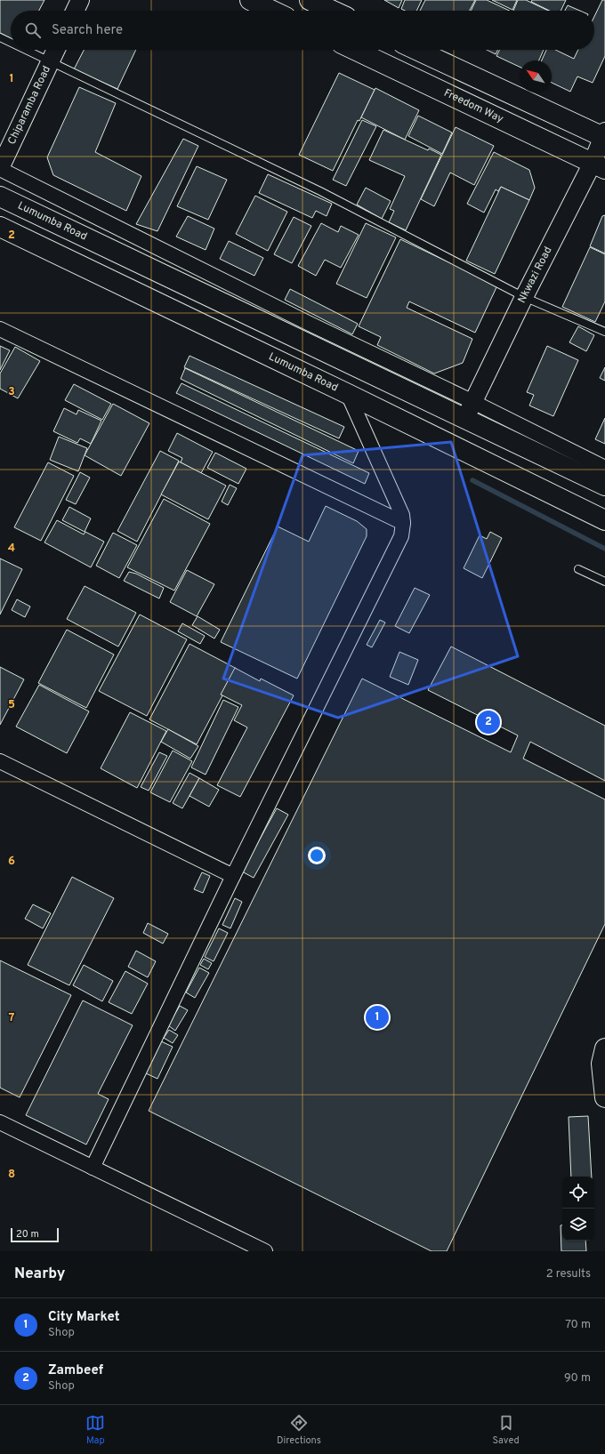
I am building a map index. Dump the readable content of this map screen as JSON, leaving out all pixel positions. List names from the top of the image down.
{
  "streets": {
    "main road": ["Freedom Way", "Lumumba Road"],
    "street": ["Chiparamba Road", "Nkwazi Road"]
  },
  "crossings": [
    ["Freedom Way", "Nkwazi Road"],
    ["Lumumba Road", "Nkwazi Road"]
  ],
  "scale_bar": "20 m",
  "north": "top left",
  "page": {
    "search": "Search here",
    "pins": ["2", "1"],
    "scale": "20 m",
    "heading": ["Nearby", "2 results"],
    "list": [
      {
        "mark": "1",
        "name": "City Market",
        "note": "Shop",
        "value": "70 m"
      },
      {
        "mark": "2",
        "name": "Zambeef",
        "note": "Shop",
        "value": "90 m"
      }
    ],
    "nav": ["Map", "Directions", "Saved"]
  },
  "grid": {
    "rows": [
      "1",
      "2",
      "3",
      "4",
      "5",
      "6",
      "7",
      "8"
    ]
  }
}
